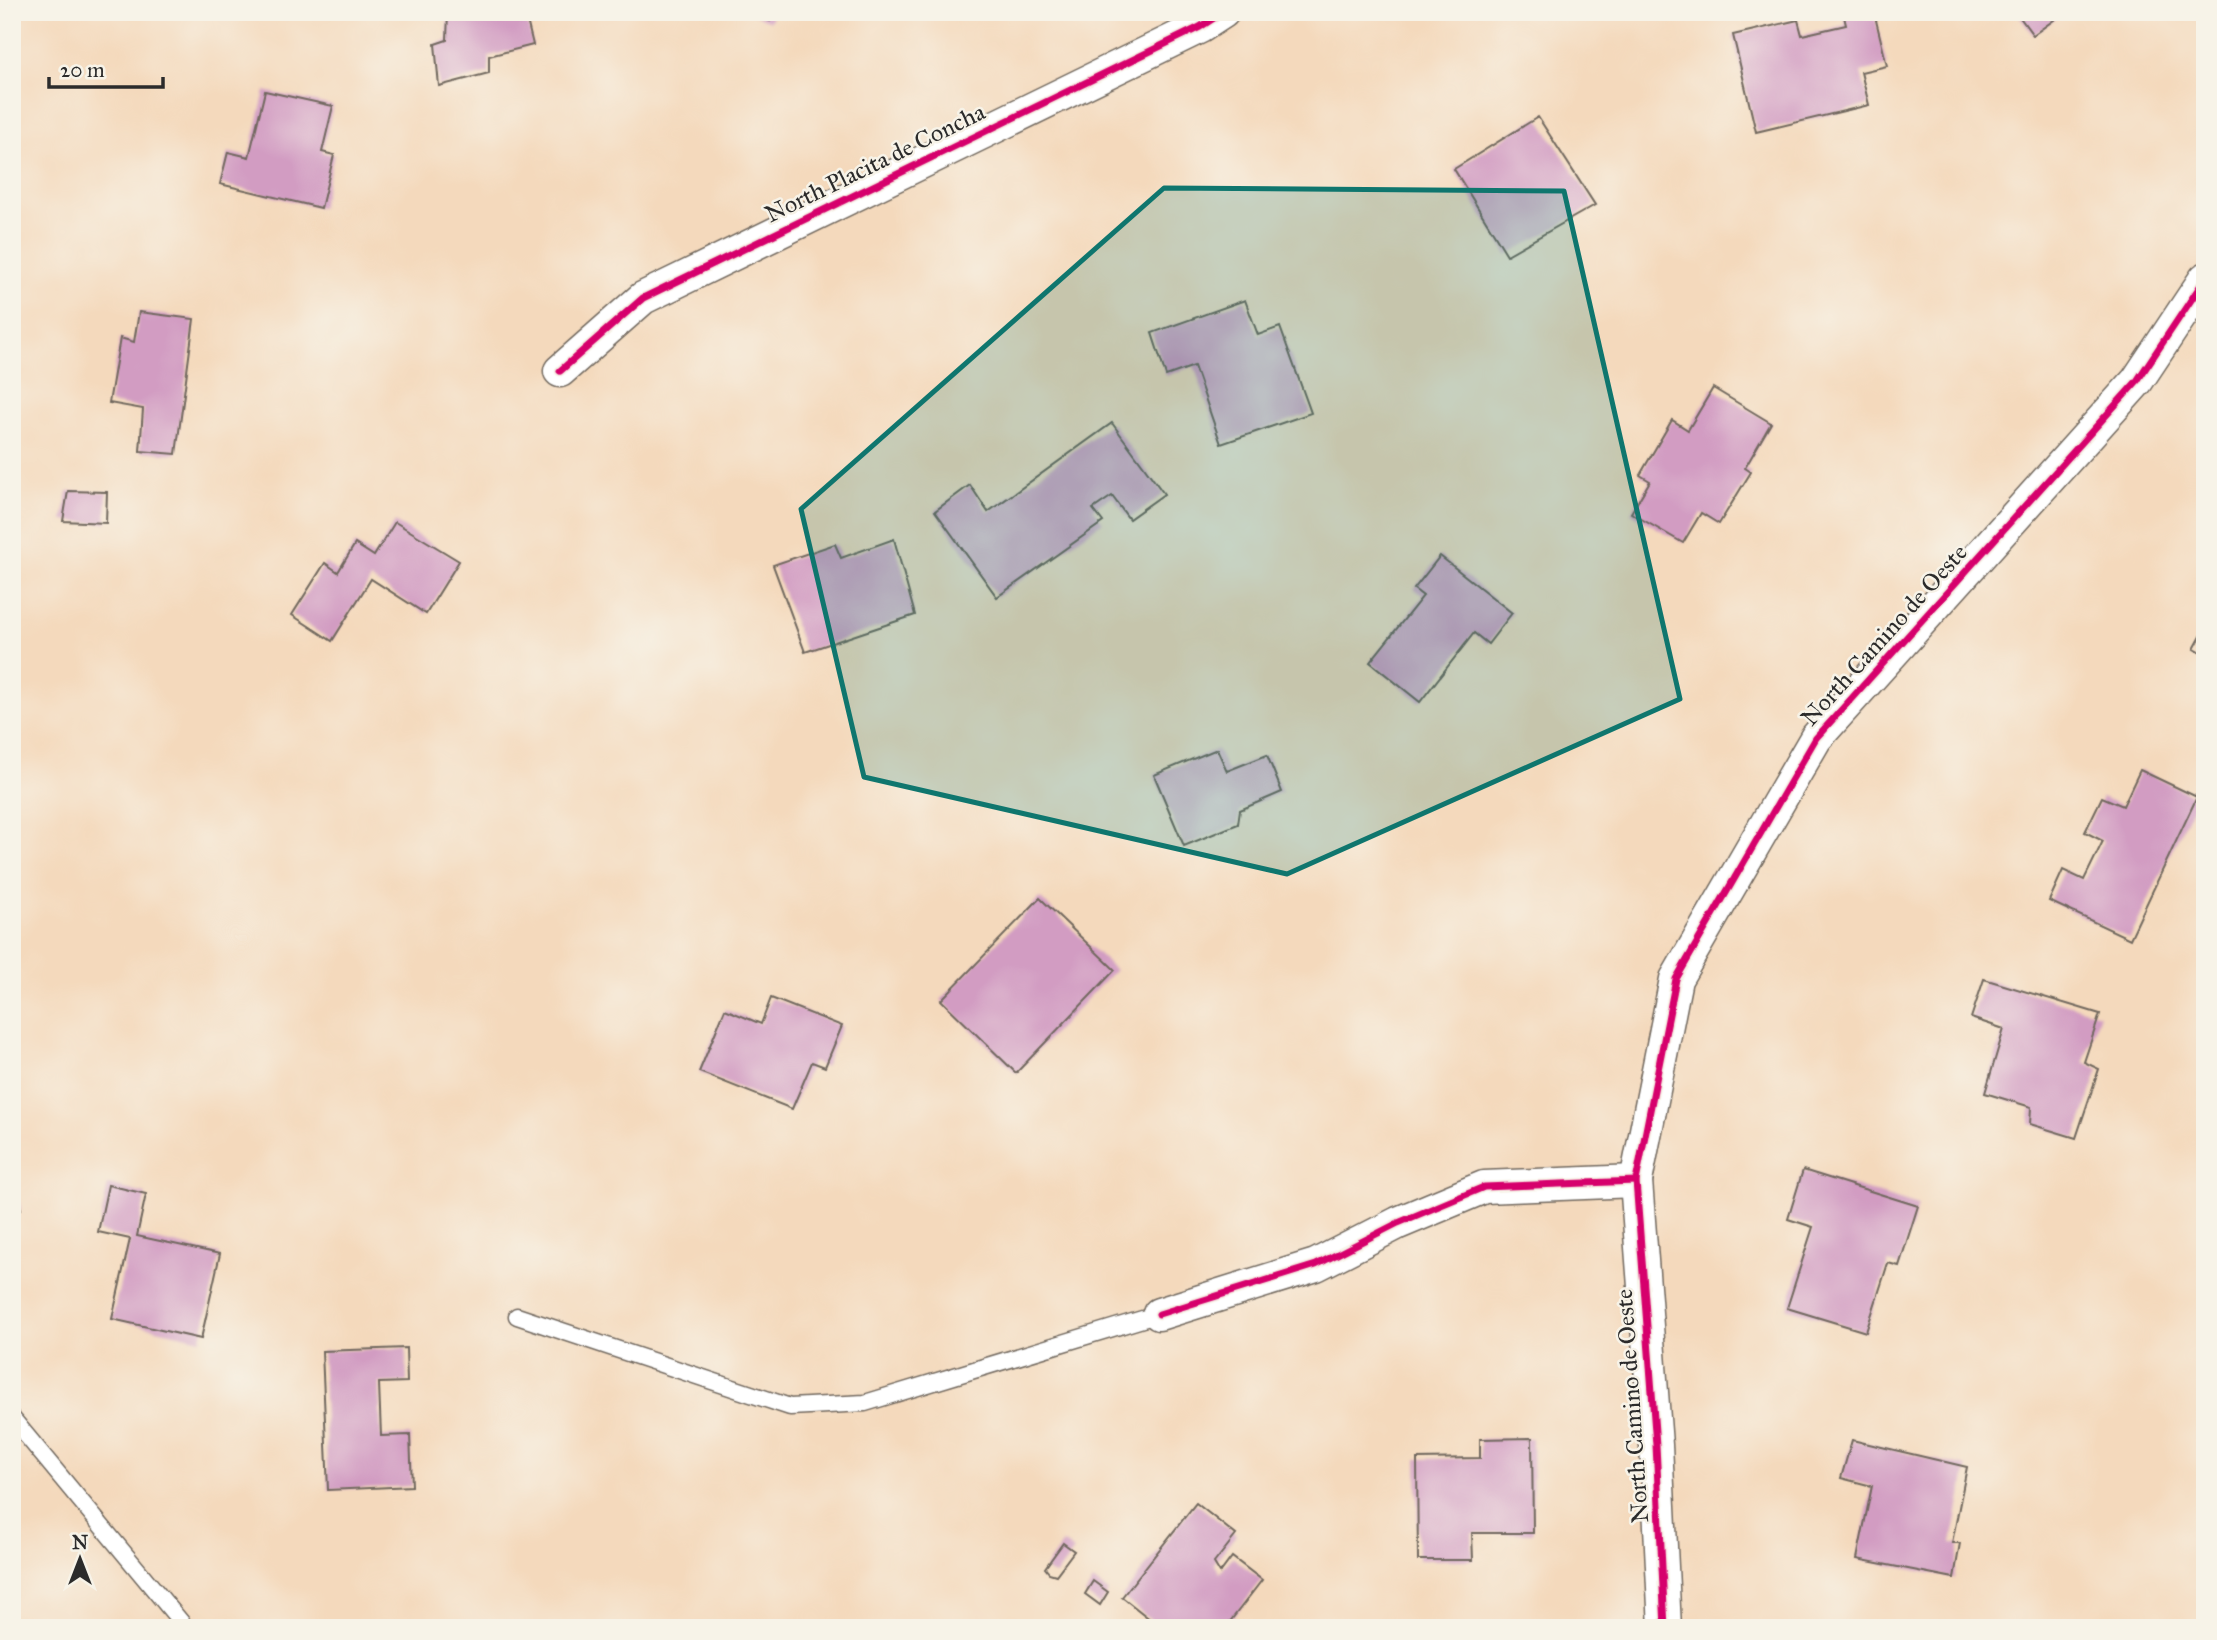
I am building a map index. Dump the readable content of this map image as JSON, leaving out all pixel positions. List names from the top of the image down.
{
  "streets": {
    "street": ["North Placita de Concha", "North Camino de Oeste"]
  },
  "scale_bar": "20 m",
  "north": "top"
}
